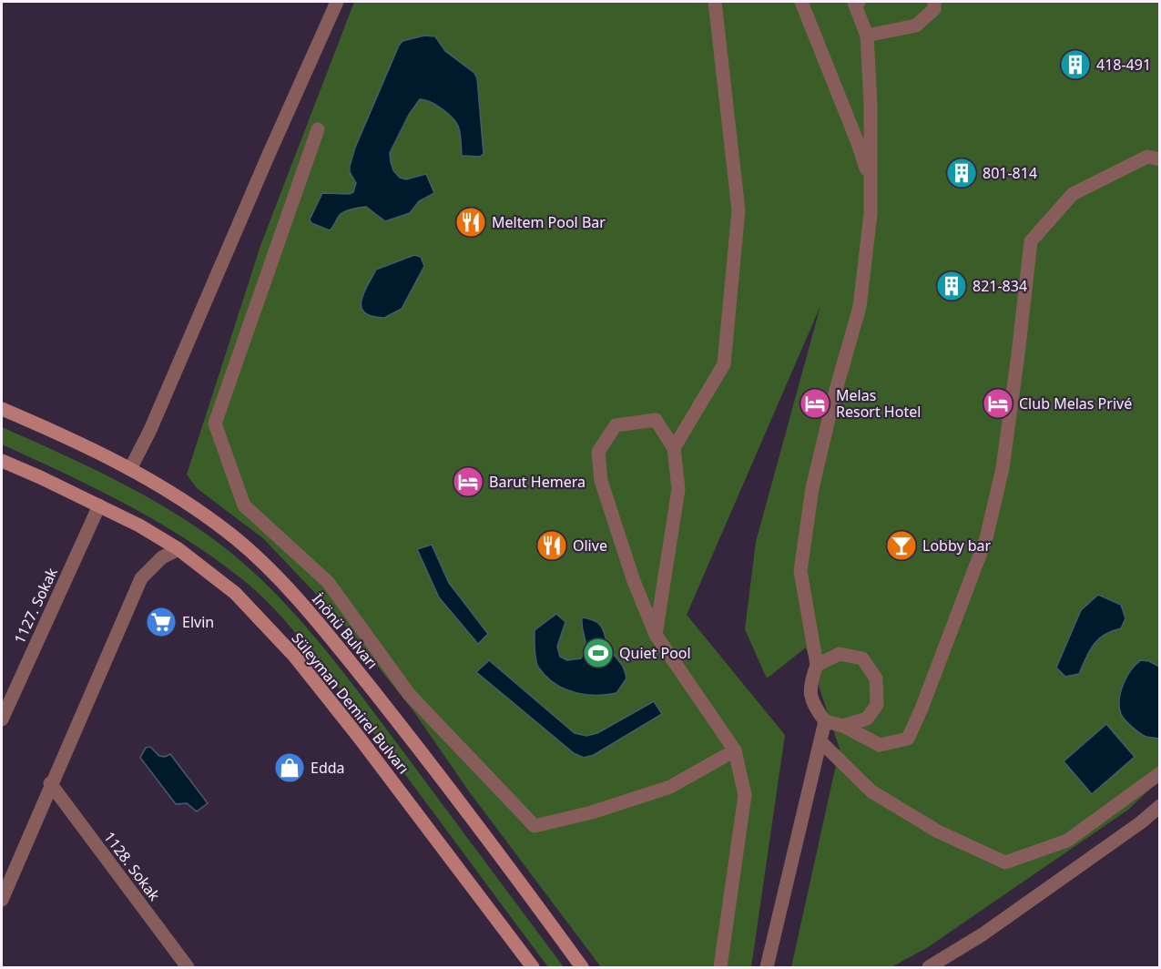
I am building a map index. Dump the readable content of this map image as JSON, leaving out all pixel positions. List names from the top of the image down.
{
  "streets": {
    "main road": ["İnönü Bulvarı", "Süleyman Demirel Bulvarı"],
    "street": ["1127. Sokak", "1128. Sokak"]
  },
  "crossings": [
    ["1127. Sokak", "Süleyman Demirel Bulvarı"]
  ],
  "places": {
    "building": ["418-491", "801-814", "821-834"],
    "restaurant": ["Meltem Pool Bar", "Olive"],
    "hotel": ["Melas Resort Hotel", "Club Melas Privé", "Barut Hemera"],
    "bar": ["Lobby bar"],
    "supermarket": ["Elvin"],
    "sports": ["Quiet Pool"],
    "shop": ["Edda"]
  }
}
